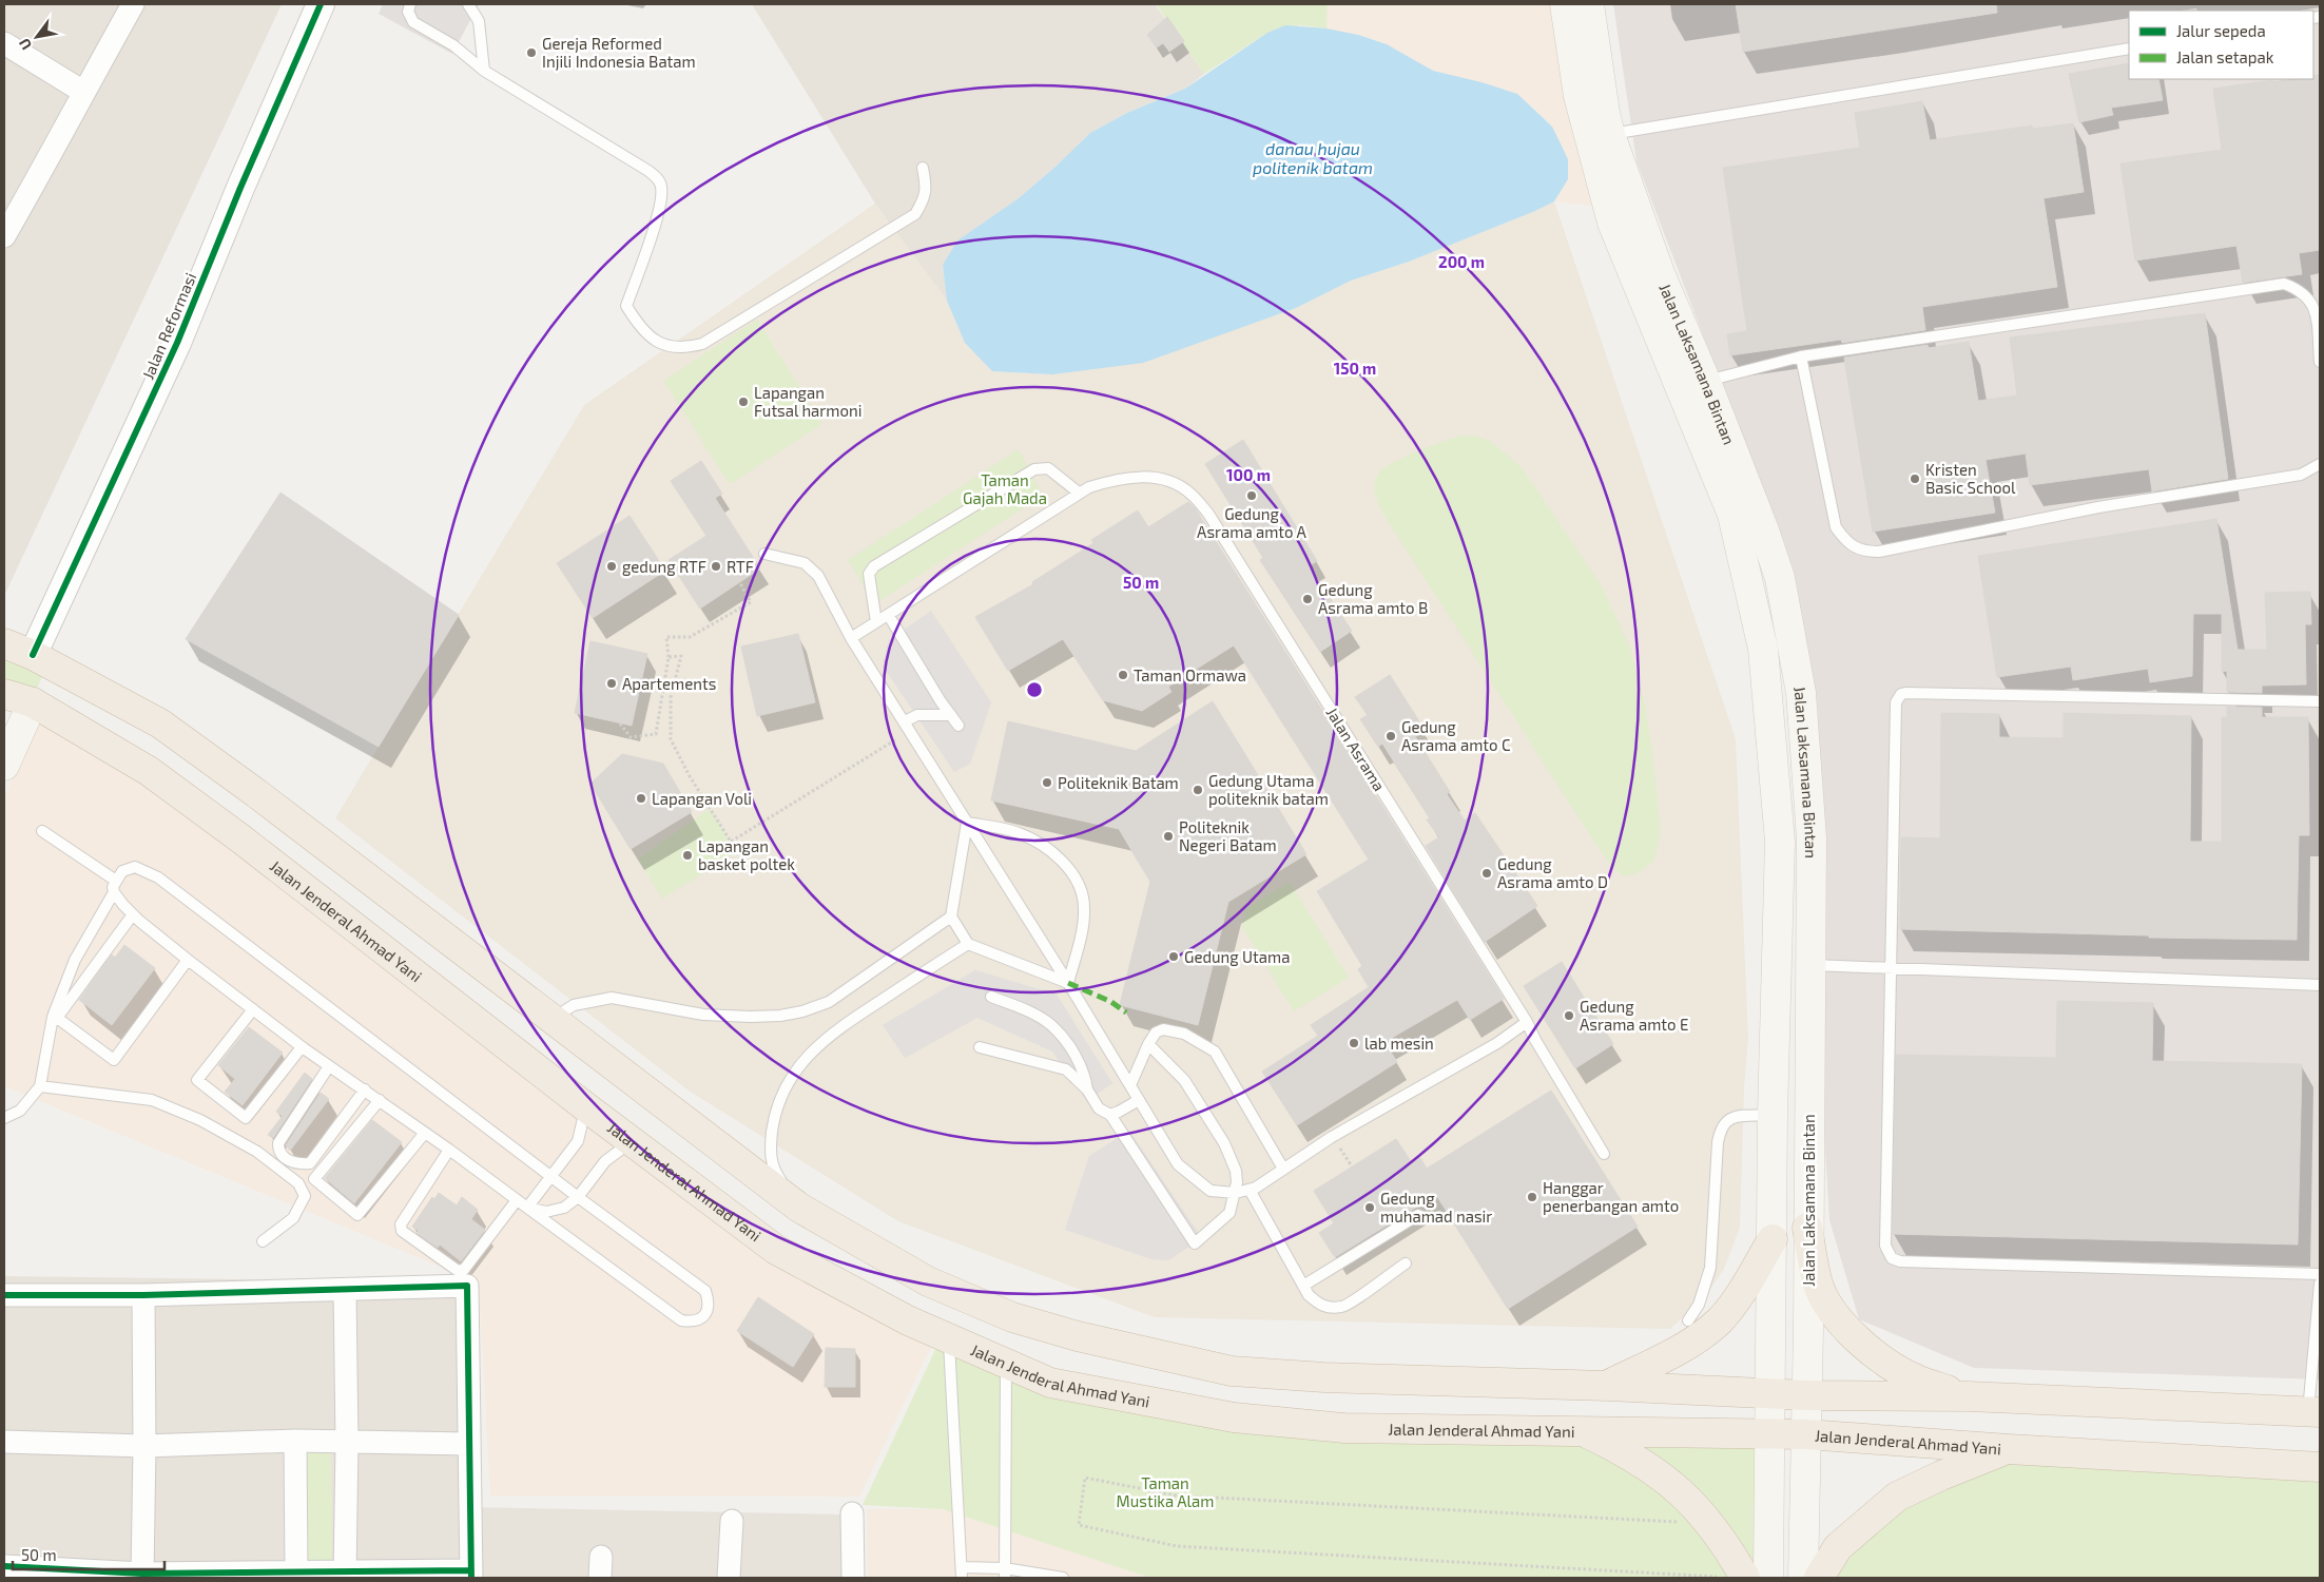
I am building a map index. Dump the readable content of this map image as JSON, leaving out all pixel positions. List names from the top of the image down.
{
  "streets": {
    "highway": ["Jalan Jenderal Ahmad Yani"],
    "main road": ["Jalan Laksamana Bintan"],
    "street": ["Jalan Reformasi"],
    "lane": ["Jalan Asrama"]
  },
  "crossings": [
    ["Jalan Laksamana Bintan", "Jalan Jenderal Ahmad Yani"]
  ],
  "water": ["danau hujau politenik batam"],
  "parks": ["Taman Gajah Mada", "Taman Mustika Alam"],
  "places": [
    "Gereja Reformed Injili Indonesia Batam",
    "Lapangan Futsal harmoni",
    "Kristen Basic School",
    "Gedung Asrama amto A",
    "gedung RTF",
    "RTF",
    "Gedung Asrama amto B",
    "Taman Ormawa",
    "Apartements",
    "Gedung Asrama amto C",
    "Politeknik Batam",
    "Gedung Utama politeknik batam",
    "Lapangan Voli",
    "Politeknik Negeri Batam",
    "Lapangan basket poltek",
    "Gedung Asrama amto D",
    "Gedung Utama",
    "Gedung Asrama amto E",
    "lab mesin",
    "Hanggar penerbangan amto",
    "Gedung muhamad nasir"
  ],
  "legend": ["Jalur sepeda", "Jalan setapak"],
  "scale_bar": "50 m",
  "north": "bottom left",
  "rings": [
    "200 m",
    "150 m",
    "100 m",
    "50 m"
  ]
}
